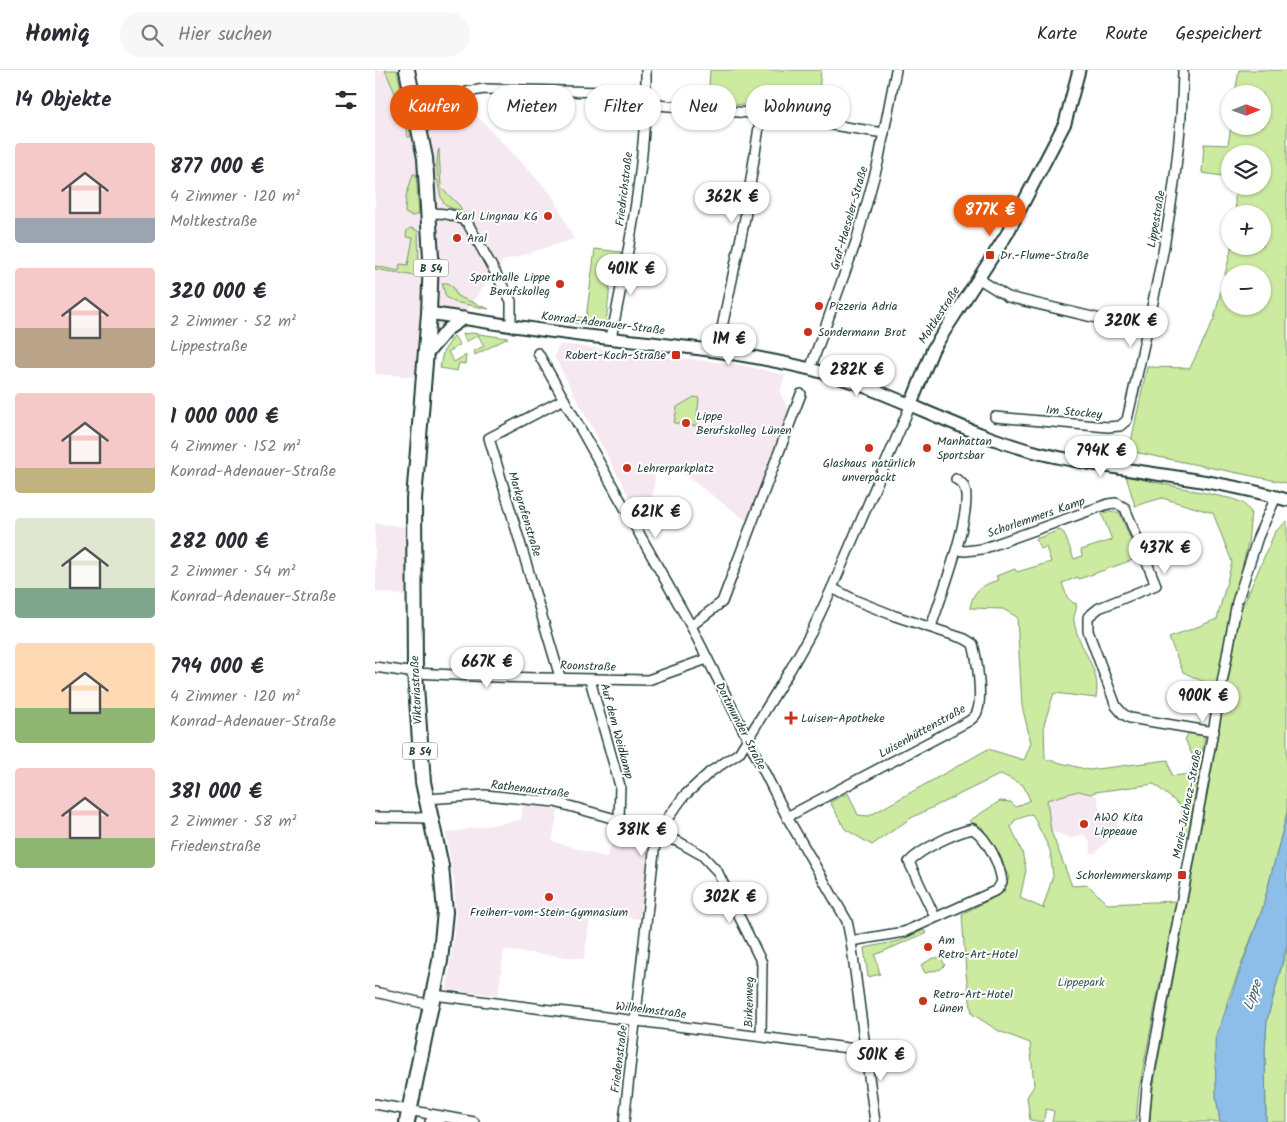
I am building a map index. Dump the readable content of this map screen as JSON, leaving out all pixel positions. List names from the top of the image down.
{
  "streets": {
    "main road": ["B 54", "Viktoriastraße"],
    "street": [
      "Friedrichstraße",
      "Graf-Haeseler-Straße",
      "Lippestraße",
      "Moltkestraße",
      "Konrad-Adenauer-Straße",
      "Im Stockey",
      "Markgrafenstraße",
      "Schorlemmers Kamp",
      "Roonstraße",
      "Dortmunder Straße",
      "Auf dem Weidkamp",
      "Luisenhüttenstraße",
      "Rathenaustraße",
      "Marie-Juchacz-Straße",
      "Birkenweg",
      "Wilhelmstraße",
      "Friedenstraße"
    ]
  },
  "crossings": [
    ["Friedrichstraße", "Konrad-Adenauer-Straße"],
    ["Graf-Haeseler-Straße", "Konrad-Adenauer-Straße"],
    ["Lippestraße", "Im Stockey"],
    ["B 54", "Konrad-Adenauer-Straße"],
    ["B 54", "Viktoriastraße"],
    ["Moltkestraße", "Konrad-Adenauer-Straße"],
    ["Moltkestraße", "Dortmunder Straße"],
    ["Moltkestraße", "Luisenhüttenstraße"],
    ["Konrad-Adenauer-Straße", "Viktoriastraße"],
    ["Konrad-Adenauer-Straße", "Marie-Juchacz-Straße"],
    ["Markgrafenstraße", "Roonstraße"],
    ["Markgrafenstraße", "Dortmunder Straße"],
    ["Schorlemmers Kamp", "Marie-Juchacz-Straße"],
    ["Roonstraße", "Viktoriastraße"],
    ["Roonstraße", "Dortmunder Straße"],
    ["Roonstraße", "Auf dem Weidkamp"],
    ["Viktoriastraße", "Rathenaustraße"],
    ["Viktoriastraße", "Wilhelmstraße"],
    ["Dortmunder Straße", "Luisenhüttenstraße"],
    ["Dortmunder Straße", "Wilhelmstraße"],
    ["Auf dem Weidkamp", "Rathenaustraße"],
    ["Rathenaustraße", "Birkenweg"],
    ["Rathenaustraße", "Friedenstraße"],
    ["Birkenweg", "Wilhelmstraße"],
    ["Birkenweg", "Friedenstraße"],
    ["Wilhelmstraße", "Friedenstraße"]
  ],
  "water": ["Lippe"],
  "parks": ["Lippepark"],
  "places": {
    "other": [
      "Karl Lingnau KG",
      "Aral",
      "Sporthalle Lippe Berufskolleg",
      "Pizzeria Adria",
      "Sondermann Brot",
      "Lippe Berufskolleg Lünen",
      "Glashaus natürlich unverpackt",
      "Manhattan Sportsbar",
      "Lehrerparkplatz",
      "AWO Kita Lippeaue",
      "Freiherr-vom-Stein-Gymnasium",
      "Am Retro-Art-Hotel",
      "Retro-Art-Hotel Lünen"
    ],
    "transit": ["Dr.-Flume-Straße", "Robert-Koch-Straße", "Schorlemmerskamp"],
    "health": ["Luisen-Apotheke"]
  },
  "north": "right",
  "page": {
    "header": "Homiq",
    "search": "Hier suchen",
    "nav": ["Karte", "Route", "Gespeichert"],
    "heading": "14 Objekte",
    "map_buttons": ["+", "−"],
    "chip": [
      "Kaufen",
      "Mieten",
      "Filter",
      "Neu",
      "Wohnung"
    ],
    "list": [
      {
        "name": "877 000 €",
        "note": "4 Zimmer · 120 m² · Moltkestraße"
      },
      {
        "name": "320 000 €",
        "note": "2 Zimmer · 52 m² · Lippestraße"
      },
      {
        "name": "1 000 000 €",
        "note": "4 Zimmer · 152 m² · Konrad-Adenauer-Straße"
      },
      {
        "name": "282 000 €",
        "note": "2 Zimmer · 54 m² · Konrad-Adenauer-Straße"
      },
      {
        "name": "794 000 €",
        "note": "4 Zimmer · 120 m² · Konrad-Adenauer-Straße"
      },
      {
        "name": "381 000 €",
        "note": "2 Zimmer · 58 m² · Friedenstraße"
      }
    ],
    "price": [
      "362K €",
      "877K €",
      "401K €",
      "320K €",
      "1M €",
      "282K €",
      "794K €",
      "621K €",
      "437K €",
      "667K €",
      "900K €",
      "381K €",
      "302K €",
      "501K €"
    ]
  }
}
